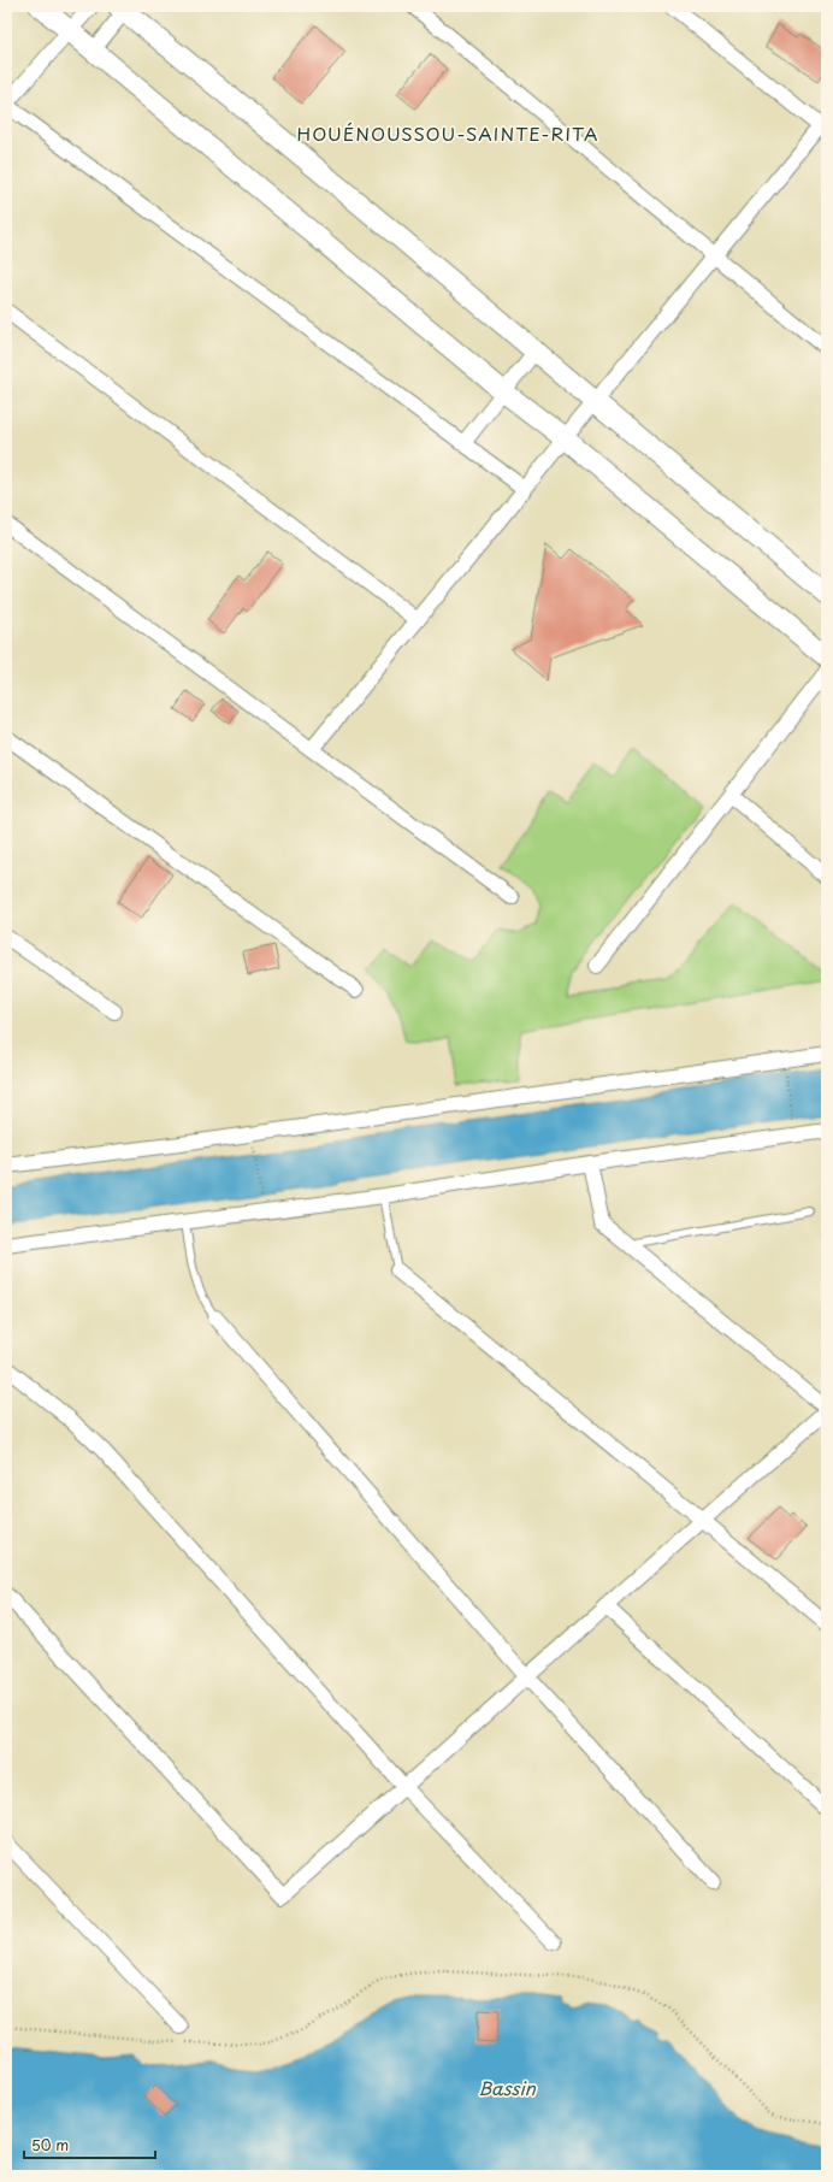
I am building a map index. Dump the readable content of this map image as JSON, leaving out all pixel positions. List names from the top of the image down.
{
  "districts": ["HOUÉNOUSSOU-SAINTE-RITA"],
  "water": ["Bassin"],
  "scale_bar": "50 m"
}
